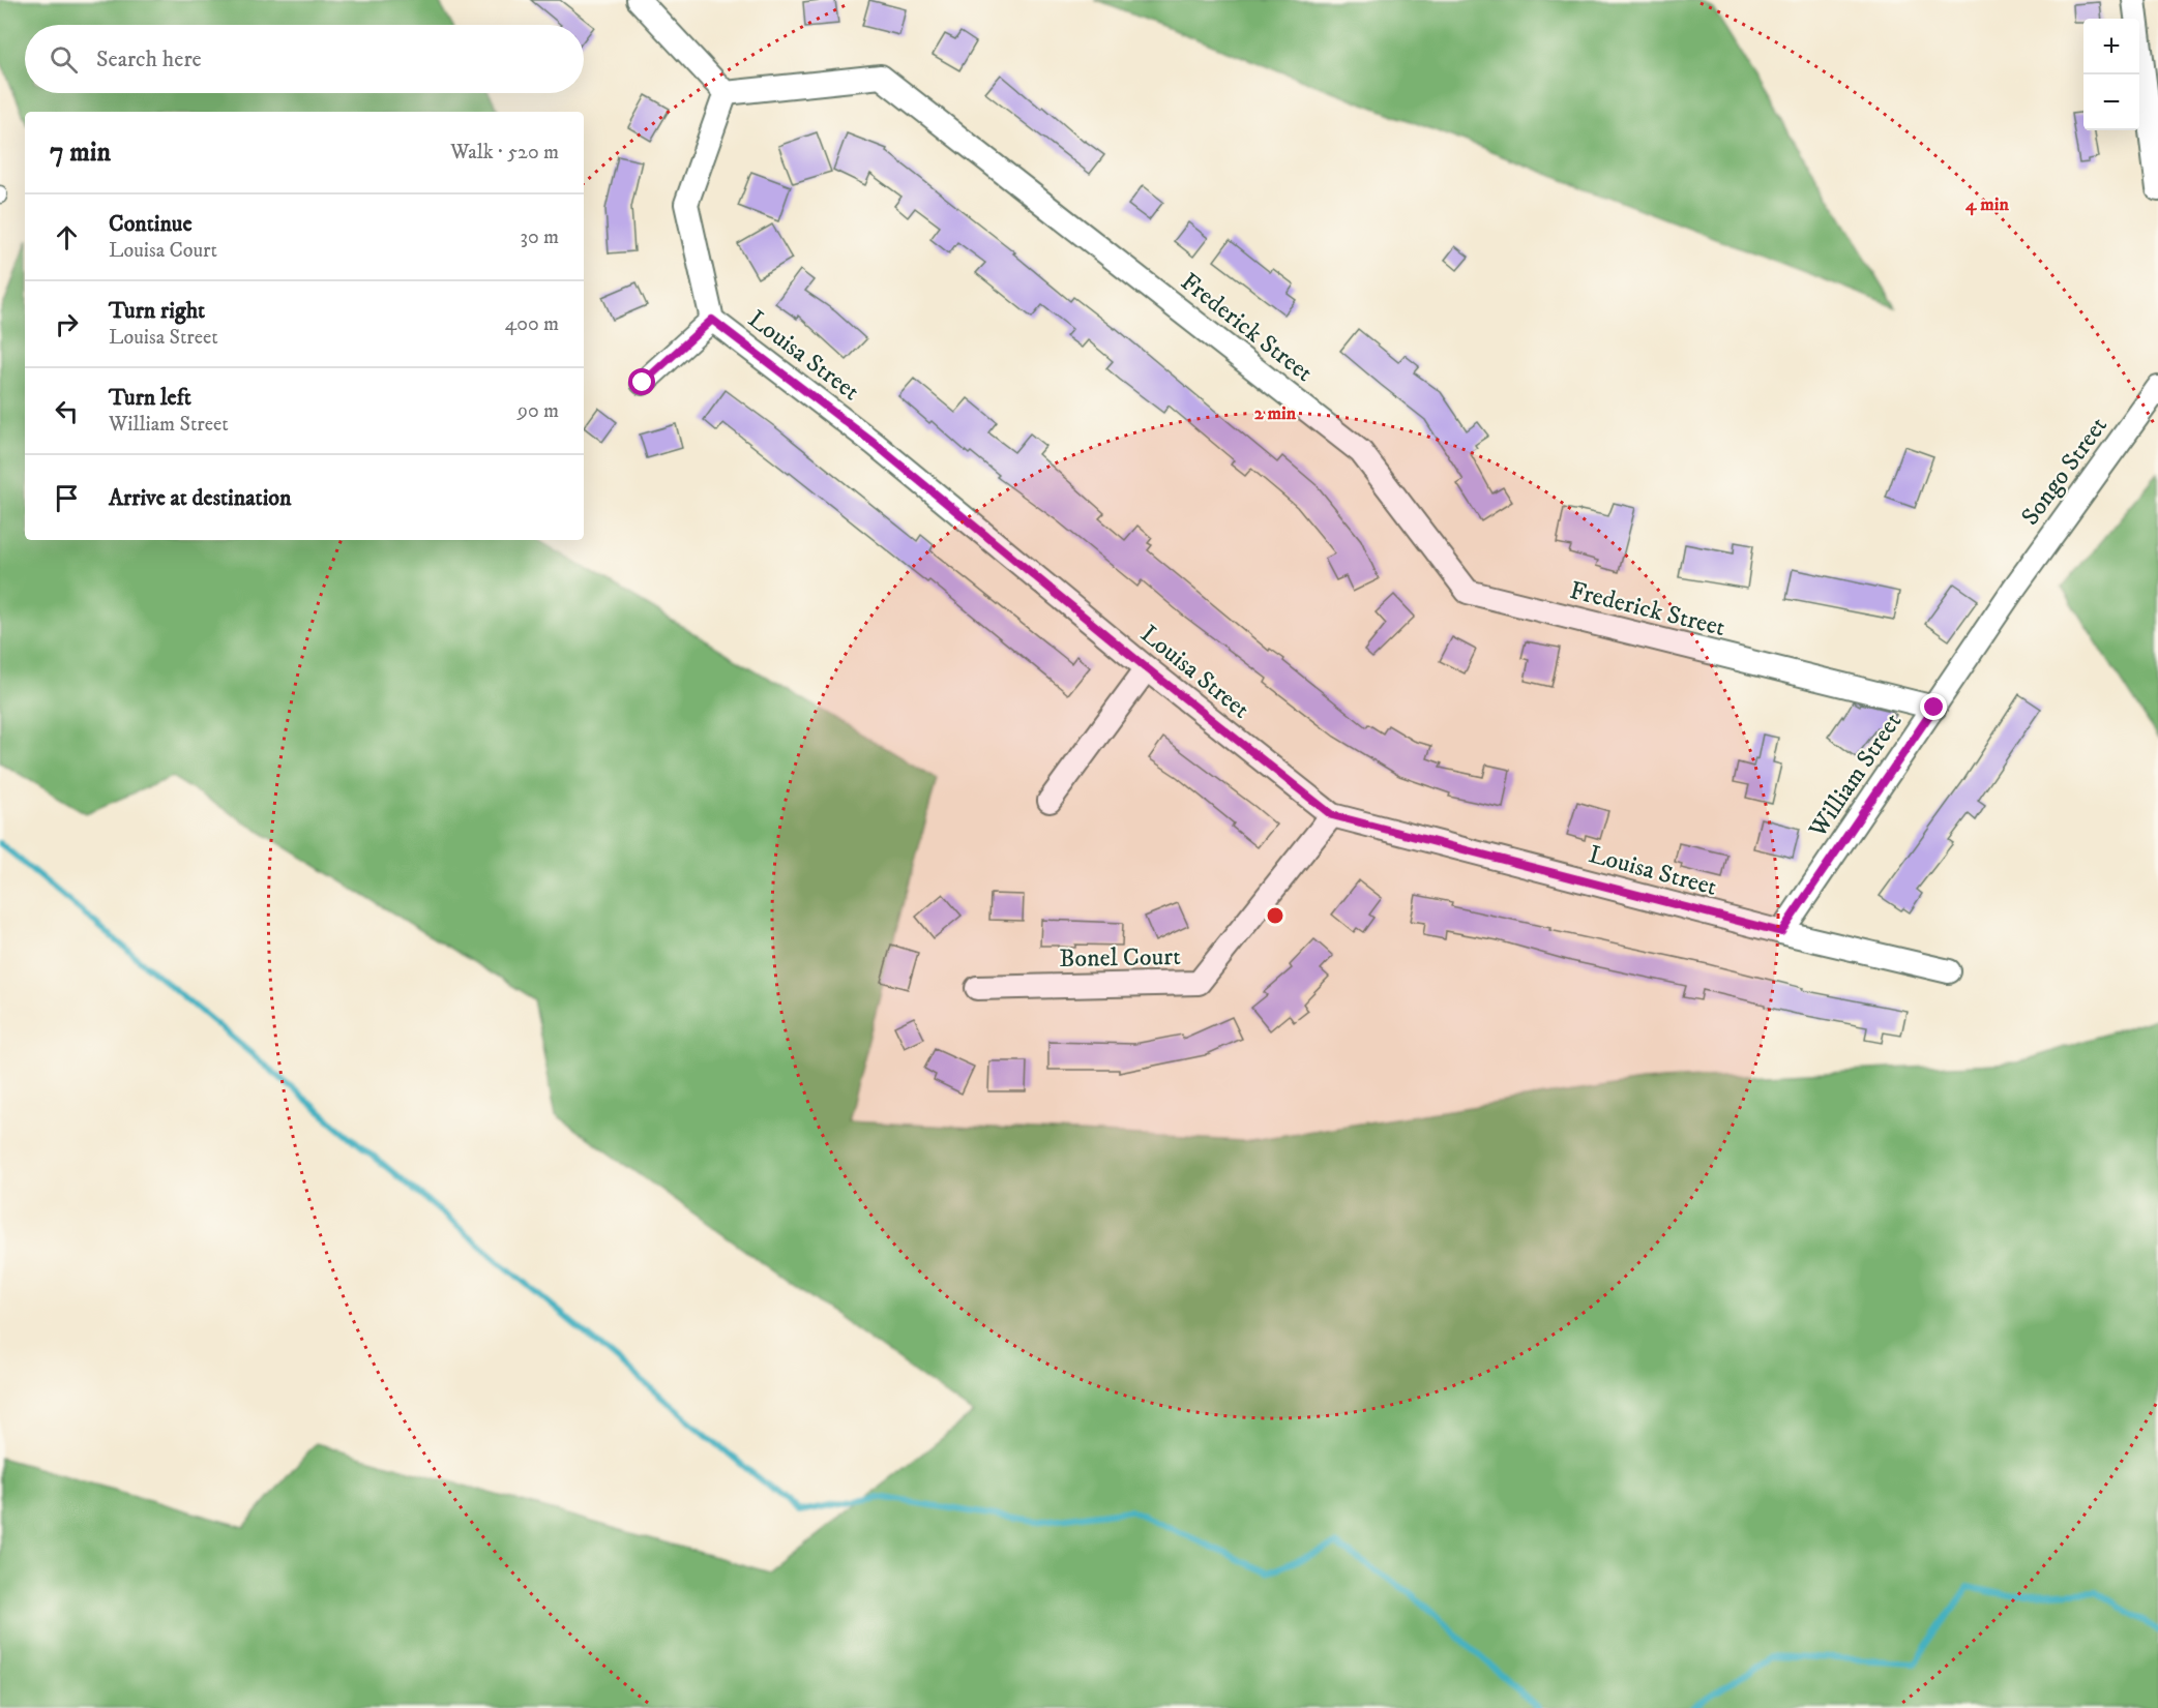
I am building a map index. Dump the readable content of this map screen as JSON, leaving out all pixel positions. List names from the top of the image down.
{
  "streets": {
    "street": [
      "Frederick Street",
      "Louisa Street",
      "Songo Street",
      "William Street",
      "Bonel Court"
    ]
  },
  "crossings": [
    ["Frederick Street", "Louisa Street"],
    ["Frederick Street", "William Street"],
    ["Louisa Street", "William Street"],
    ["Louisa Street", "Bonel Court"],
    ["Songo Street", "William Street"]
  ],
  "page": {
    "map_buttons": ["+", "−"],
    "search": "Search here",
    "heading": ["7 min", "Walk · 520 m"],
    "list": [
      ["Continue", "Louisa Court", "30 m"],
      ["Turn right", "Louisa Street", "400 m"],
      ["Turn left", "William Street", "90 m"],
      "Arrive at destination"
    ]
  },
  "rings": ["4 min", "2 min"]
}
